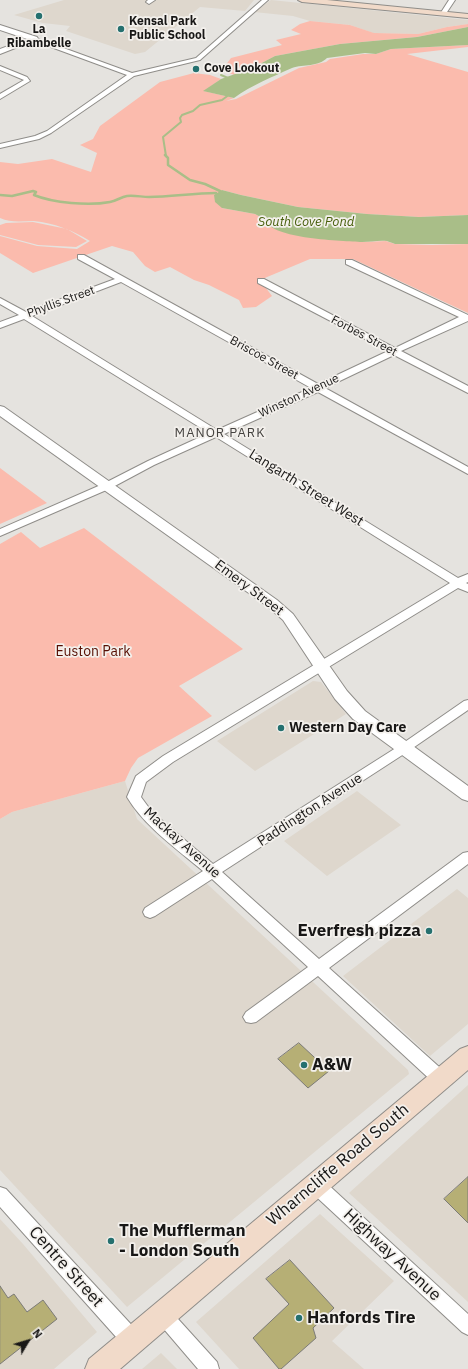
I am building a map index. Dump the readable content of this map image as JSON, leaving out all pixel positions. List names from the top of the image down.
{
  "streets": {
    "main road": ["Wharncliffe Road South"],
    "street": [
      "Phyllis Street",
      "Forbes Street",
      "Briscoe Street",
      "Winston Avenue",
      "Langarth Street West",
      "Emery Street",
      "Paddington Avenue",
      "Mackay Avenue",
      "Highway Avenue",
      "Centre Street"
    ]
  },
  "crossings": [
    ["Phyllis Street", "Briscoe Street"],
    ["Phyllis Street", "Langarth Street West"],
    ["Forbes Street", "Winston Avenue"],
    ["Briscoe Street", "Winston Avenue"],
    ["Winston Avenue", "Langarth Street West"],
    ["Winston Avenue", "Emery Street"],
    ["Langarth Street West", "Mackay Avenue"],
    ["Emery Street", "Paddington Avenue"],
    ["Emery Street", "Mackay Avenue"],
    ["Paddington Avenue", "Mackay Avenue"],
    ["Mackay Avenue", "Wharncliffe Road South"],
    ["Wharncliffe Road South", "Highway Avenue"],
    ["Wharncliffe Road South", "Centre Street"]
  ],
  "districts": ["MANOR PARK"],
  "water": ["South Cove Pond"],
  "parks": ["Euston Park"],
  "places": [
    "La Ribambelle",
    "Kensal Park Public School",
    "Cove Lookout",
    "Western Day Care",
    "Everfresh pizza",
    "A&W",
    "The Mufflerman - London South",
    "Hanfords Tire"
  ],
  "north": "top right"
}
